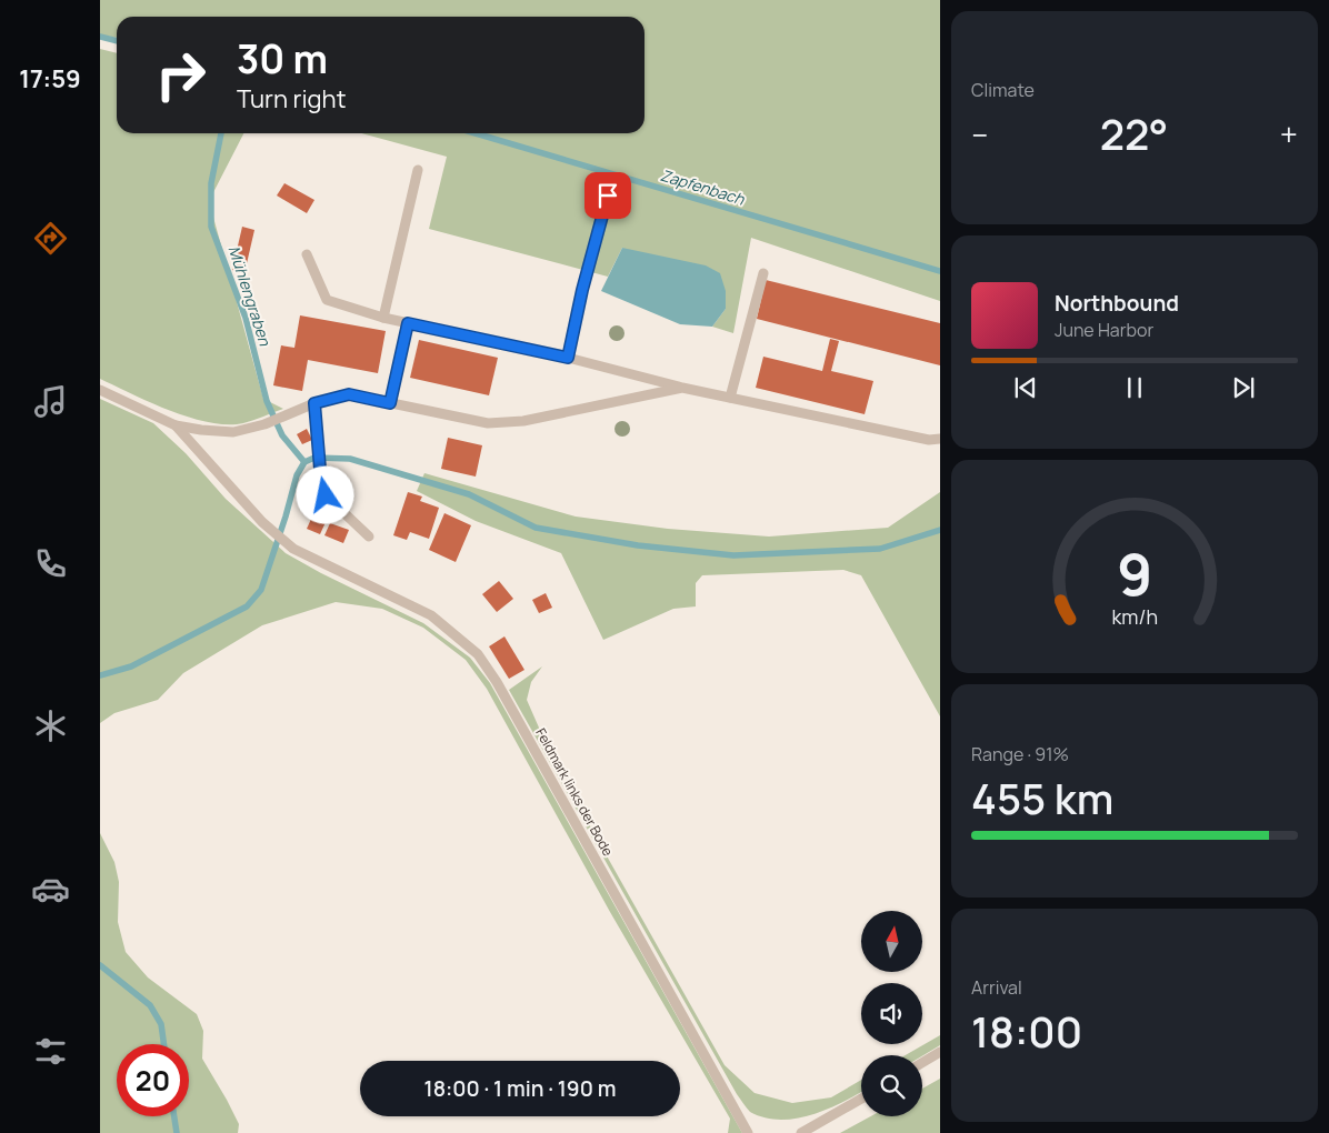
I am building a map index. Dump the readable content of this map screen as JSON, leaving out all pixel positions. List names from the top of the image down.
{
  "streets": {
    "lane": ["Feldmark links der Bode"]
  },
  "water": ["Zapfenbach", "Mühlengraben"],
  "north": "top",
  "page": {
    "tabs": "17:59",
    "tile": [
      "Climate",
      ["Range · 91%", "455 km"],
      ["Arrival", "18:00"]
    ],
    "turn": ["30 m", "Turn right"],
    "heat": ["−", "22°", "+"],
    "song": ["Northbound", "June Harbor"],
    "limit": "20",
    "trip": "18:00 · 1 min · 190 m",
    "gauge": ["9", "km/h"]
  }
}
